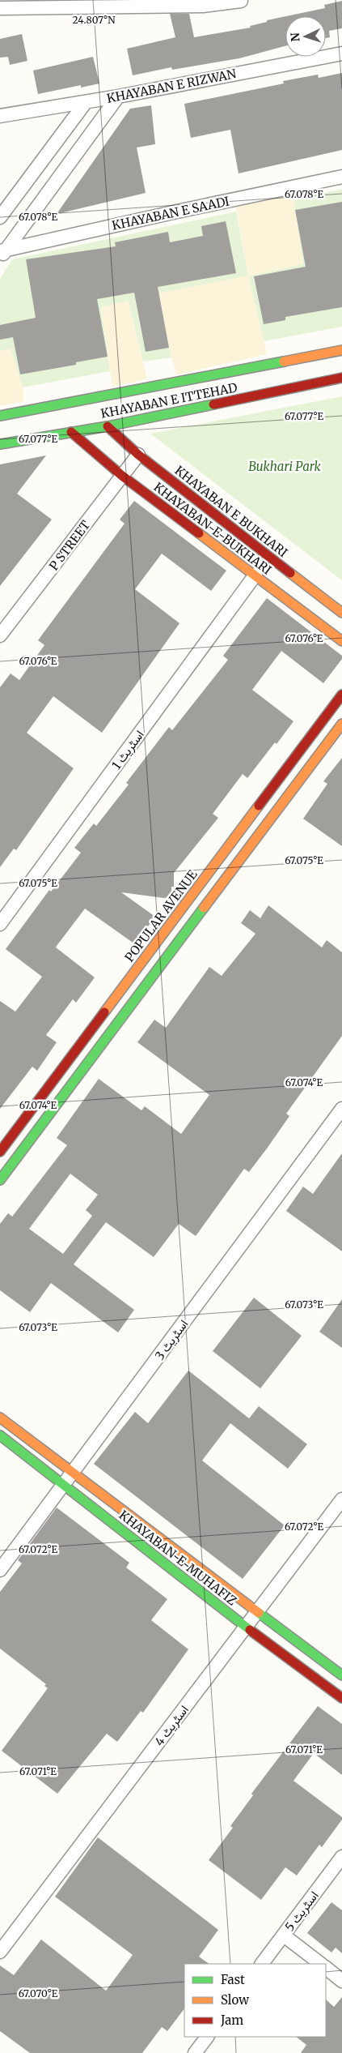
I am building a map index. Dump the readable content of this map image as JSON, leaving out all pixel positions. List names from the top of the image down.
{
  "streets": {
    "street": [
      "KHAYABAN E RIZWAN",
      "KHAYABAN E SAADI",
      "KHAYABAN E ITTEHAD",
      "KHAYABAN E BUKHARI",
      "KHAYABAN-E-BUKHARI",
      "P STREET",
      "اسٹریٹ 1",
      "POPULAR AVENUE",
      "اسٹریٹ 3",
      "KHAYABAN-E-MUHAFIZ",
      "اسٹریٹ 4",
      "اسٹریٹ 5"
    ]
  },
  "crossings": [
    ["KHAYABAN E ITTEHAD", "KHAYABAN E BUKHARI"],
    ["KHAYABAN E ITTEHAD", "KHAYABAN-E-BUKHARI"],
    ["KHAYABAN E BUKHARI", "P STREET"],
    ["KHAYABAN-E-BUKHARI", "P STREET"],
    ["KHAYABAN-E-BUKHARI", "اسٹریٹ 1"],
    ["اسٹریٹ 3", "KHAYABAN-E-MUHAFIZ"],
    ["KHAYABAN-E-MUHAFIZ", "اسٹریٹ 4"]
  ],
  "parks": ["Bukhari Park"],
  "legend": ["Fast", "Slow", "Jam"],
  "north": "left",
  "coordinates": [
    "24.807°N",
    "67.078°E",
    "67.077°E",
    "67.076°E",
    "67.075°E",
    "67.074°E",
    "67.073°E",
    "67.072°E",
    "67.071°E",
    "67.070°E"
  ]
}
